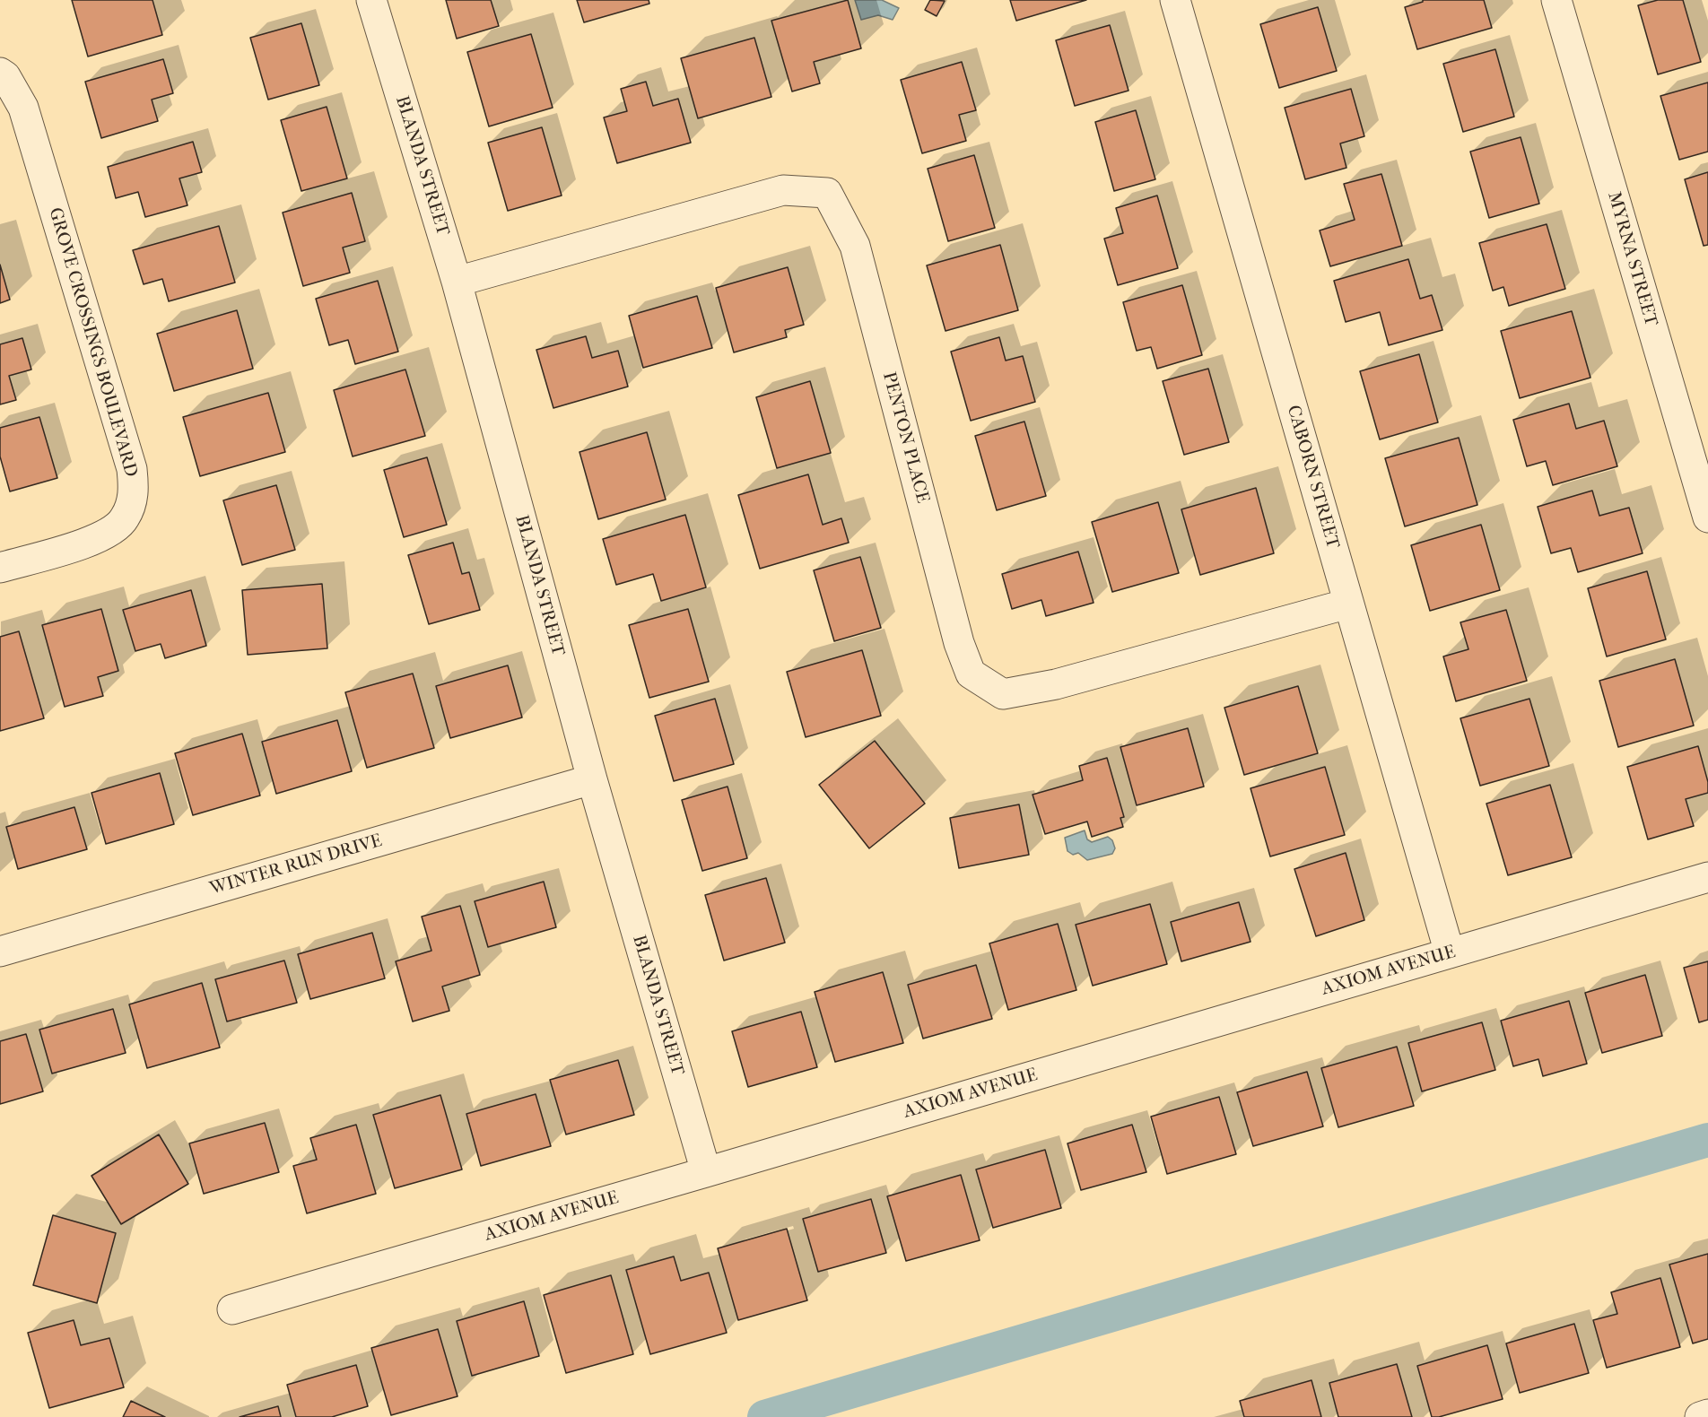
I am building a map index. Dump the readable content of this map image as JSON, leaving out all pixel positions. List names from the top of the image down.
{
  "streets": {
    "street": [
      "BLANDA STREET",
      "MYRNA STREET",
      "GROVE CROSSINGS BOULEVARD",
      "PENTON PLACE",
      "CABORN STREET",
      "WINTER RUN DRIVE",
      "AXIOM AVENUE"
    ]
  },
  "crossings": [
    ["BLANDA STREET", "PENTON PLACE"],
    ["BLANDA STREET", "WINTER RUN DRIVE"],
    ["BLANDA STREET", "AXIOM AVENUE"],
    ["PENTON PLACE", "CABORN STREET"],
    ["CABORN STREET", "AXIOM AVENUE"]
  ]
}
